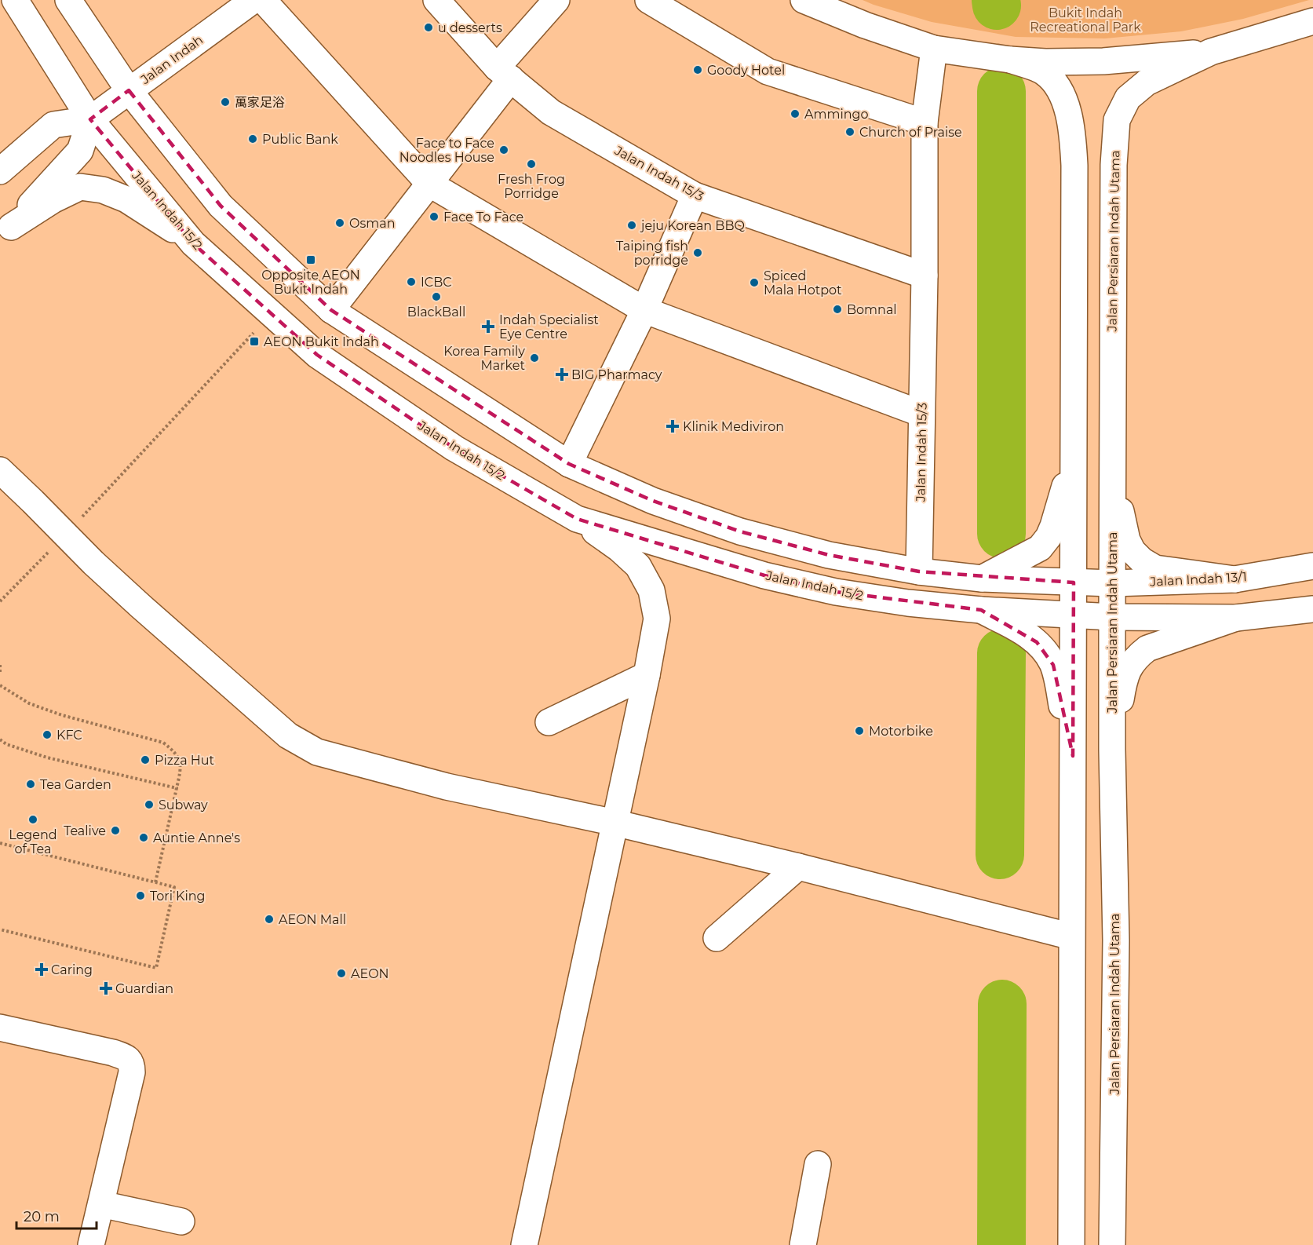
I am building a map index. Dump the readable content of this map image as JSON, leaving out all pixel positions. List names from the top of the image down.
{
  "streets": {
    "street": [
      "Jalan Indah",
      "Jalan Indah 15/3",
      "Jalan Indah 15/2",
      "Jalan Persiaran Indah Utama",
      "Jalan Indah 13/1"
    ]
  },
  "crossings": [
    ["Jalan Indah", "Jalan Indah 15/2"],
    ["Jalan Indah 15/3", "Jalan Persiaran Indah Utama"],
    ["Jalan Indah 15/2", "Jalan Persiaran Indah Utama"],
    ["Jalan Persiaran Indah Utama", "Jalan Indah 13/1"]
  ],
  "parks": ["Bukit Indah Recreational Park"],
  "places": {
    "other": [
      "u desserts",
      "Goody Hotel",
      "萬家足浴",
      "Ammingo",
      "Church of Praise",
      "Public Bank",
      "Face to Face Noodles House",
      "Fresh Frog Porridge",
      "Face To Face",
      "Osman",
      "jeju Korean BBQ",
      "Taiping fish porridge",
      "ICBC",
      "Spiced Mala Hotpot",
      "BlackBall",
      "Bomnal",
      "Korea Family Market",
      "Motorbike",
      "KFC",
      "Pizza Hut",
      "Tea Garden",
      "Subway",
      "Legend of Tea",
      "Tealive",
      "Auntie Anne's",
      "Tori King",
      "AEON Mall",
      "AEON"
    ],
    "transit": ["Opposite AEON Bukit Indah", "AEON Bukit Indah"],
    "health": [
      "Indah Specialist Eye Centre",
      "BIG Pharmacy",
      "Klinik Mediviron",
      "Caring",
      "Guardian"
    ]
  },
  "scale_bar": "20 m"
}
